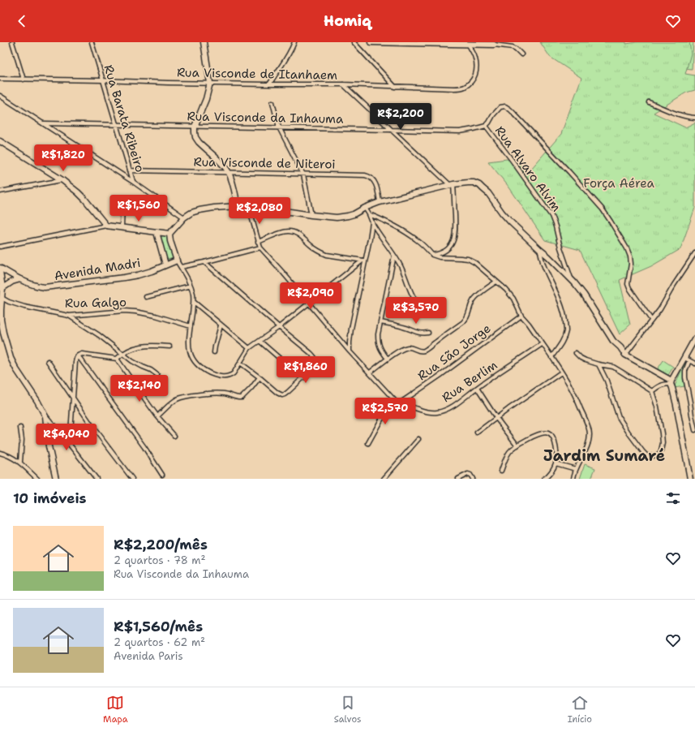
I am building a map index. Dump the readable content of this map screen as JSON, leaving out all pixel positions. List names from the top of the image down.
{
  "streets": {
    "main road": ["Avenida Madri"],
    "street": [
      "Rua Visconde de Itanhaem",
      "Rua Visconde da Inhauma",
      "Rua Barata Ribeiro",
      "Rua Visconde de Niteroi",
      "Rua Alvaro Alvim",
      "Rua Galgo",
      "Rua São Jorge",
      "Rua Berlim"
    ]
  },
  "crossings": [
    ["Rua Visconde de Itanhaem", "Rua Barata Ribeiro"],
    ["Rua Visconde da Inhauma", "Rua Barata Ribeiro"],
    ["Rua Visconde da Inhauma", "Rua Alvaro Alvim"],
    ["Rua Barata Ribeiro", "Rua Visconde de Niteroi"],
    ["Rua São Jorge", "Rua Berlim"]
  ],
  "districts": ["Jardim Sumaré"],
  "parks": ["Força Aérea"],
  "page": {
    "header": "Homiq",
    "price": [
      "R$2,200",
      "R$1,820",
      "R$1,560",
      "R$2,080",
      "R$2,090",
      "R$3,570",
      "R$1,860",
      "R$2,140",
      "R$2,570",
      "R$4,040"
    ],
    "heading": "10 imóveis",
    "list": [
      {
        "name": "R$2,200/mês",
        "note": "2 quartos · 78 m² · Rua Visconde da Inhauma"
      },
      {
        "name": "R$1,560/mês",
        "note": "2 quartos · 62 m² · Avenida Paris"
      }
    ],
    "tabs": ["Mapa", "Salvos", "Início"]
  }
}
